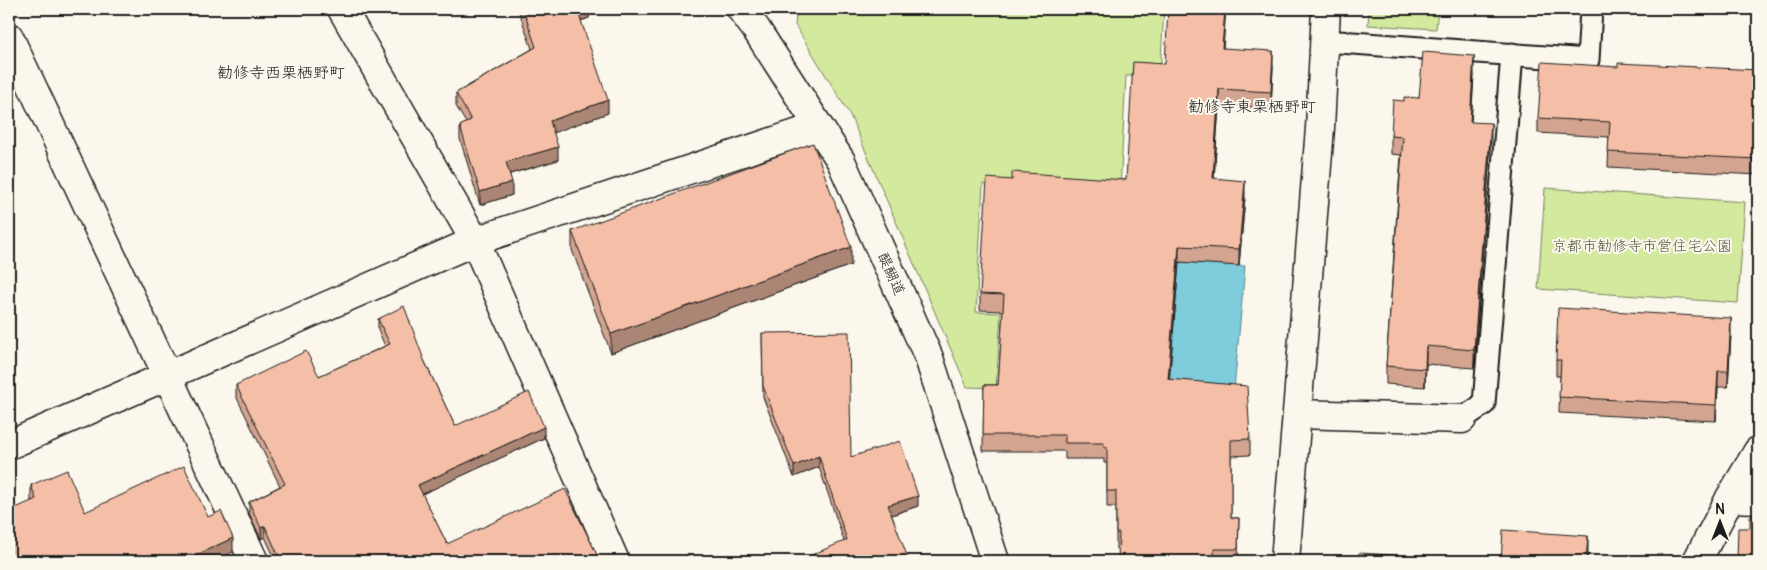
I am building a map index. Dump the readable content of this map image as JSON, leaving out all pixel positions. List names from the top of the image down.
{
  "streets": {
    "street": ["醍醐道"]
  },
  "districts": ["勧修寺西栗栖野町", "勧修寺東栗栖野町"],
  "parks": ["京都市勧修寺市営住宅公園"],
  "north": "top"
}
